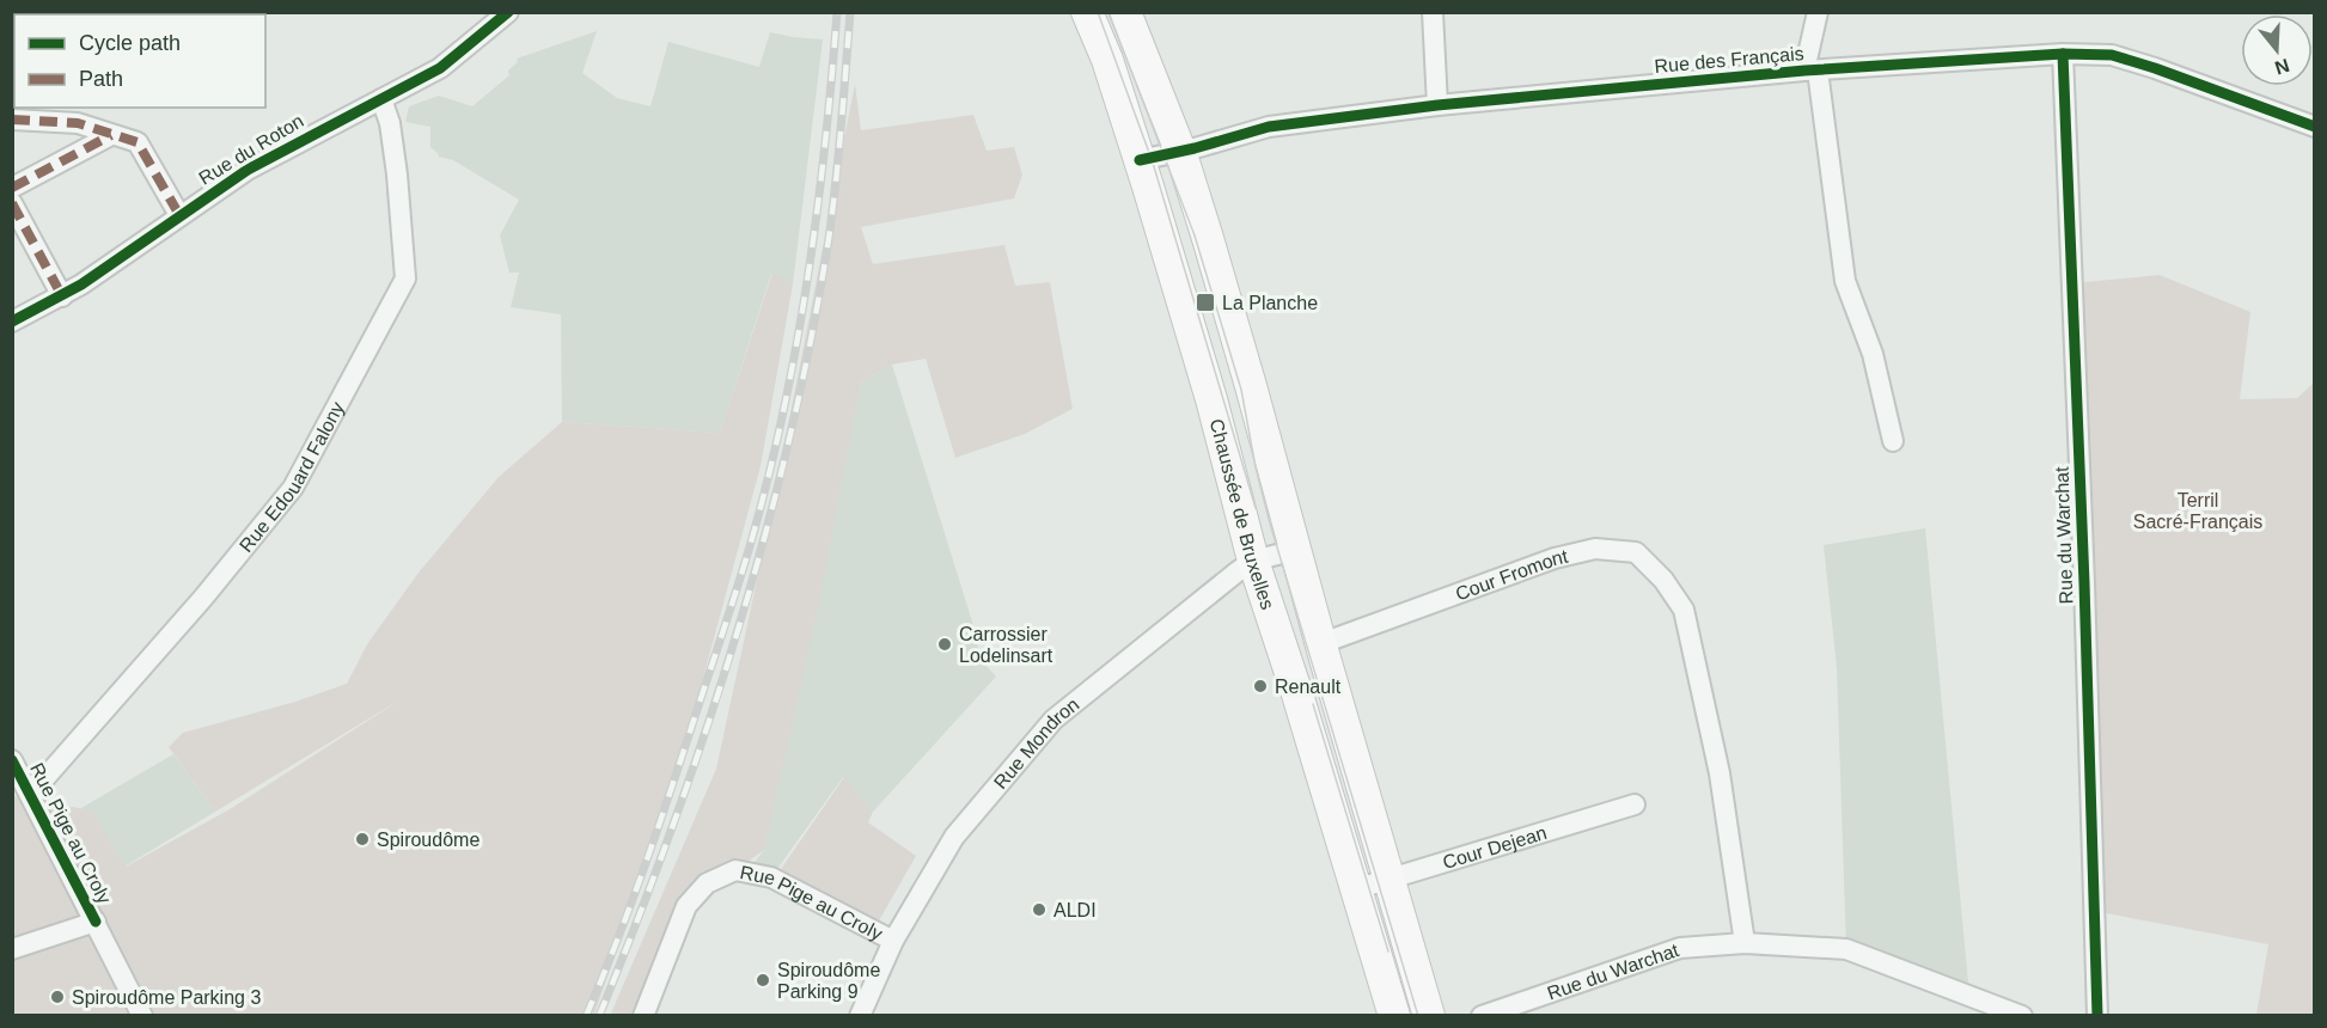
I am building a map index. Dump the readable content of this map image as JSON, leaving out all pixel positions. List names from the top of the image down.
{
  "streets": {
    "main road": ["Chaussée de Bruxelles"],
    "street": [
      "Rue des Français",
      "Rue du Roton",
      "Rue Edouard Falony",
      "Rue du Warchat",
      "Cour Fromont",
      "Rue Mondron",
      "Rue Pige au Croly",
      "Cour Dejean"
    ]
  },
  "crossings": [
    ["Rue des Français", "Chaussée de Bruxelles"],
    ["Rue des Français", "Rue du Warchat"],
    ["Rue du Roton", "Rue Edouard Falony"],
    ["Rue Edouard Falony", "Rue Pige au Croly"],
    ["Chaussée de Bruxelles", "Cour Fromont"],
    ["Chaussée de Bruxelles", "Rue Mondron"],
    ["Chaussée de Bruxelles", "Cour Dejean"],
    ["Rue du Warchat", "Cour Fromont"],
    ["Rue Mondron", "Rue Pige au Croly"]
  ],
  "parks": ["Terril Sacré-Français"],
  "places": {
    "transit": ["La Planche"],
    "other": [
      "Carrossier Lodelinsart",
      "Renault",
      "Spiroudôme",
      "ALDI",
      "Spiroudôme Parking 9",
      "Spiroudôme Parking 3"
    ]
  },
  "legend": ["Cycle path", "Path"],
  "north": "bottom"
}
